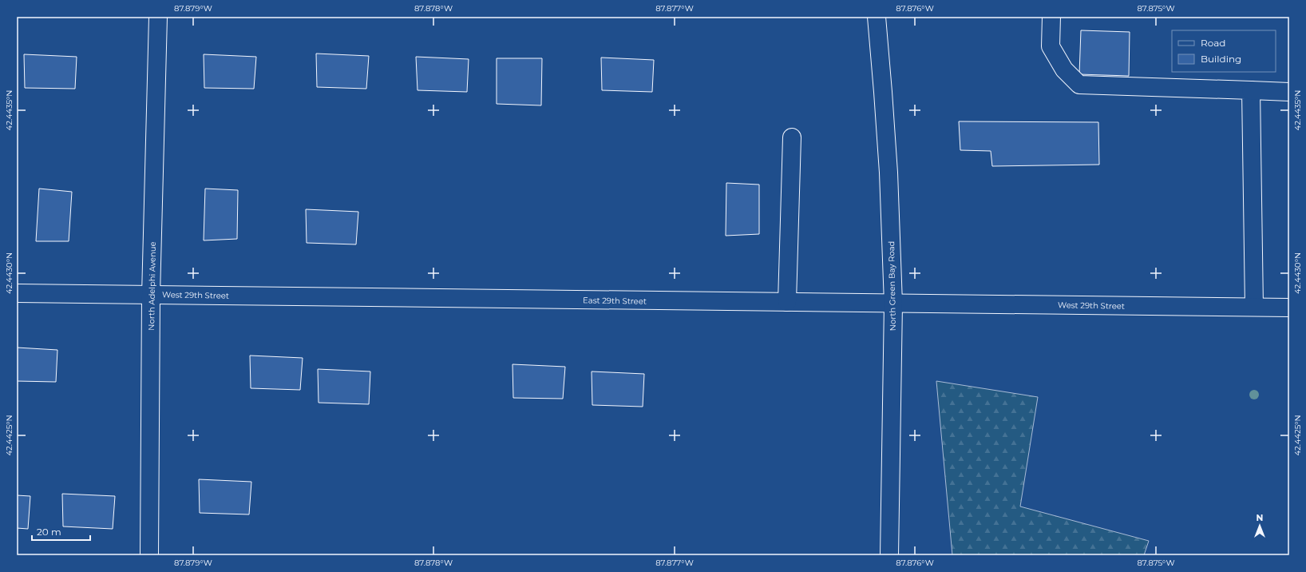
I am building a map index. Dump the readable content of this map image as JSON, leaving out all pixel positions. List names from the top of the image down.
{
  "streets": {
    "street": [
      "North Adelphi Avenue",
      "North Green Bay Road",
      "West 29th Street",
      "East 29th Street"
    ]
  },
  "crossings": [
    ["North Adelphi Avenue", "West 29th Street"],
    ["North Green Bay Road", "West 29th Street"],
    ["North Green Bay Road", "East 29th Street"],
    ["West 29th Street", "East 29th Street"]
  ],
  "legend": ["Road", "Building"],
  "scale_bar": "20 m",
  "north": "top",
  "coordinates": [
    "87.879°W",
    "87.878°W",
    "87.877°W",
    "87.876°W",
    "87.875°W",
    "42.4435°N",
    "42.4430°N",
    "42.4425°N"
  ]
}
